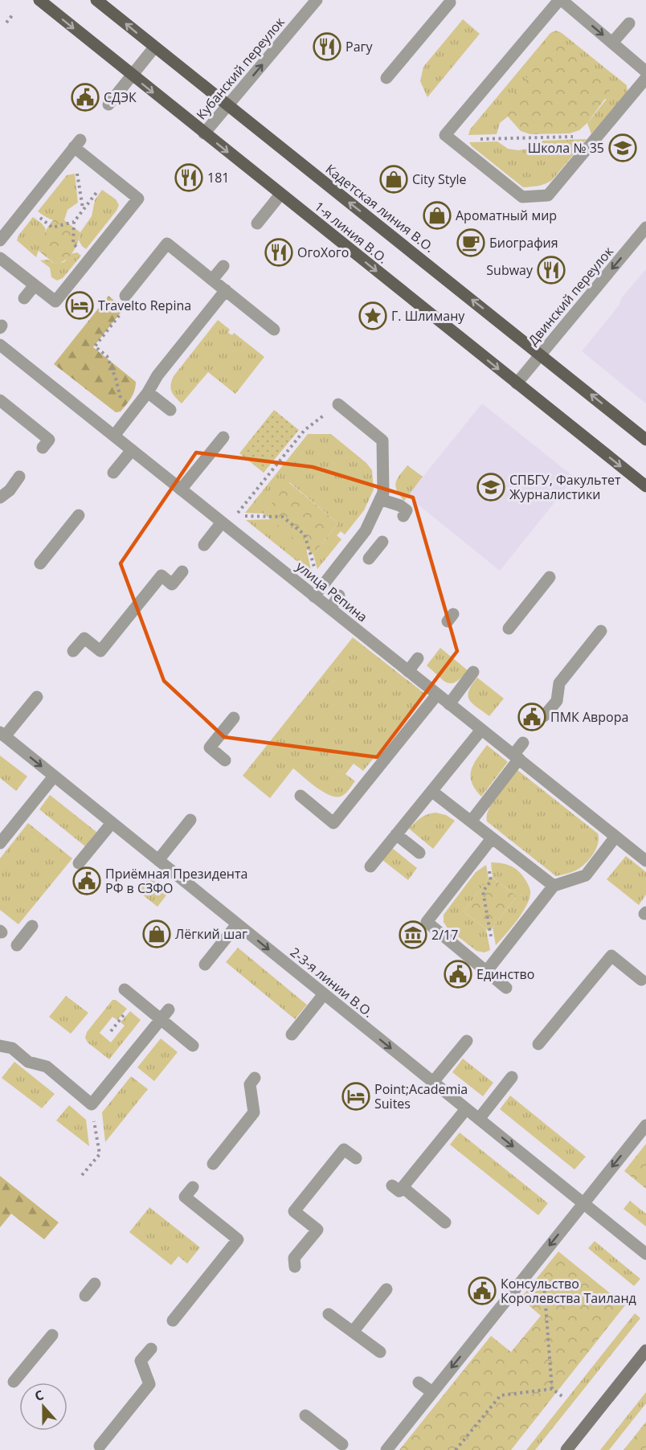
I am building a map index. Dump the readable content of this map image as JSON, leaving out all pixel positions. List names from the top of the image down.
{
  "streets": {
    "main road": ["Кадетская линия В.О.", "1-я линия В.О."],
    "street": [
      "Кубанский переулок",
      "Двинский переулок",
      "улица Репина",
      "2-3-я линии В.О."
    ]
  },
  "crossings": [
    ["Кубанский переулок", "Кадетская линия В.О."],
    ["Кубанский переулок", "1-я линия В.О."],
    ["Кадетская линия В.О.", "Двинский переулок"],
    ["1-я линия В.О.", "Двинский переулок"]
  ],
  "one_way": [
    "Кубанский переулок",
    "Кадетская линия В.О.",
    "1-я линия В.О.",
    "Двинский переулок",
    "2-3-я линии В.О."
  ],
  "places": {
    "restaurant": [
      "Рагу",
      "181",
      "ОгоХого",
      "Subway"
    ],
    "public building": [
      "СДЭК",
      "ПМК Аврора",
      "Приёмная Президента РФ в СЗФО",
      "Единство",
      "Консульство Королевства Таиланд"
    ],
    "school or university": ["Школа № 35", "СПБГУ, Факультет Журналистики"],
    "shop": ["City Style", "Ароматный мир", "Лёгкий шаг"],
    "cafe": ["Биография"],
    "hotel": ["Travelto Repina", "Point;Academia Suites"],
    "place": ["Г. Шлиману"],
    "museum": ["2/17"]
  },
  "north": "top"
}
